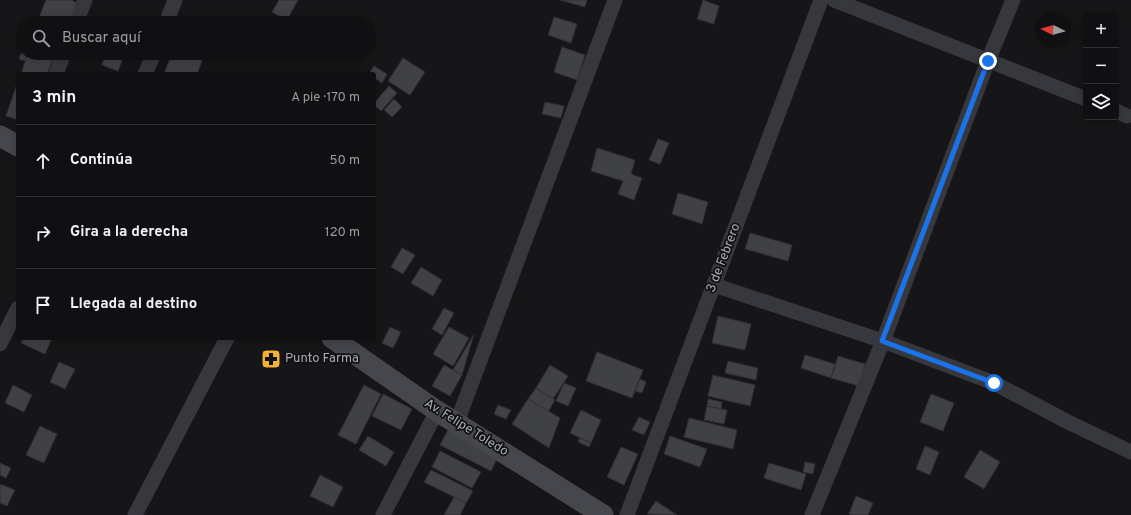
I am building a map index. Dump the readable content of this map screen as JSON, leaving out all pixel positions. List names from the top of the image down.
{
  "streets": {
    "main road": ["Av. Felipe Toledo"],
    "street": ["3 de Febrero"]
  },
  "places": {
    "pharmacy": ["Punto Farma"]
  },
  "north": "left",
  "page": {
    "map_buttons": ["+", "−"],
    "search": "Buscar aquí",
    "heading": ["3 min", "A pie · 170 m"],
    "list": [
      ["Continúa", "50 m"],
      ["Gira a la derecha", "120 m"],
      "Llegada al destino"
    ]
  }
}
